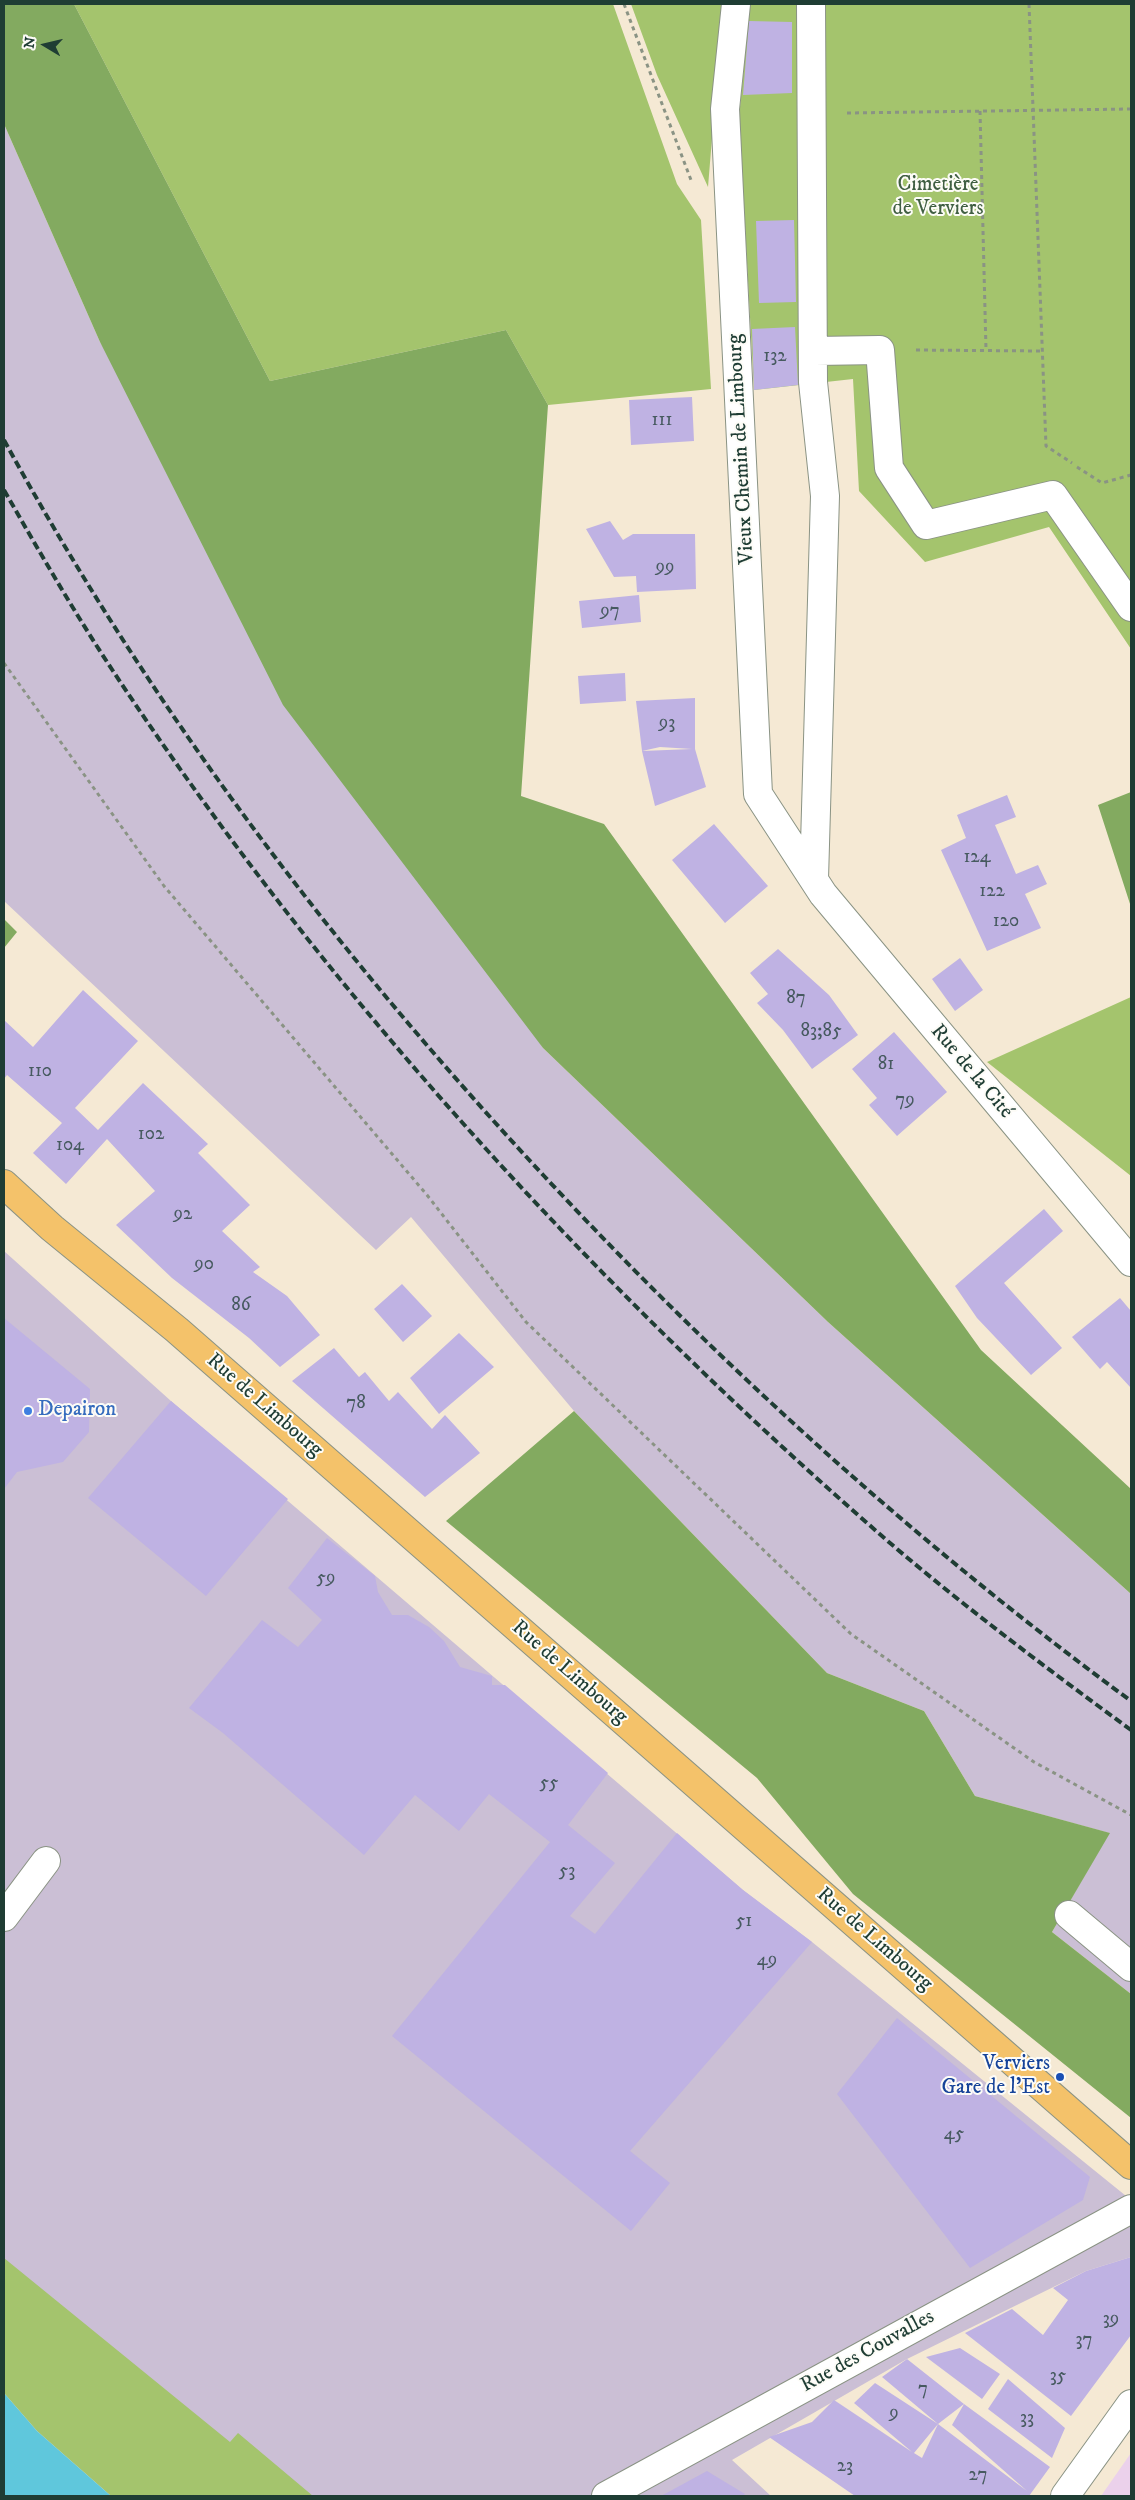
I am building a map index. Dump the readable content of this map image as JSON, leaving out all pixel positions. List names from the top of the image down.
{
  "streets": {
    "main road": ["Rue de Limbourg"],
    "street": ["Vieux Chemin de Limbourg", "Rue de la Cité", "Rue des Couvalles"]
  },
  "crossings": [
    ["Vieux Chemin de Limbourg", "Rue de la Cité"]
  ],
  "parks": ["Cimetière de Verviers"],
  "places": ["Depairon", "Verviers Gare de l'Est"],
  "house_numbers": [
    "132",
    "111",
    "99",
    "97",
    "93",
    "124",
    "122",
    "120",
    "87",
    "83;85",
    "81",
    "110",
    "79",
    "102",
    "104",
    "92",
    "90",
    "86",
    "78",
    "59",
    "55",
    "53",
    "51",
    "49",
    "45",
    "39",
    "37",
    "35",
    "7",
    "9",
    "33",
    "23",
    "27"
  ],
  "north": "left"
}
